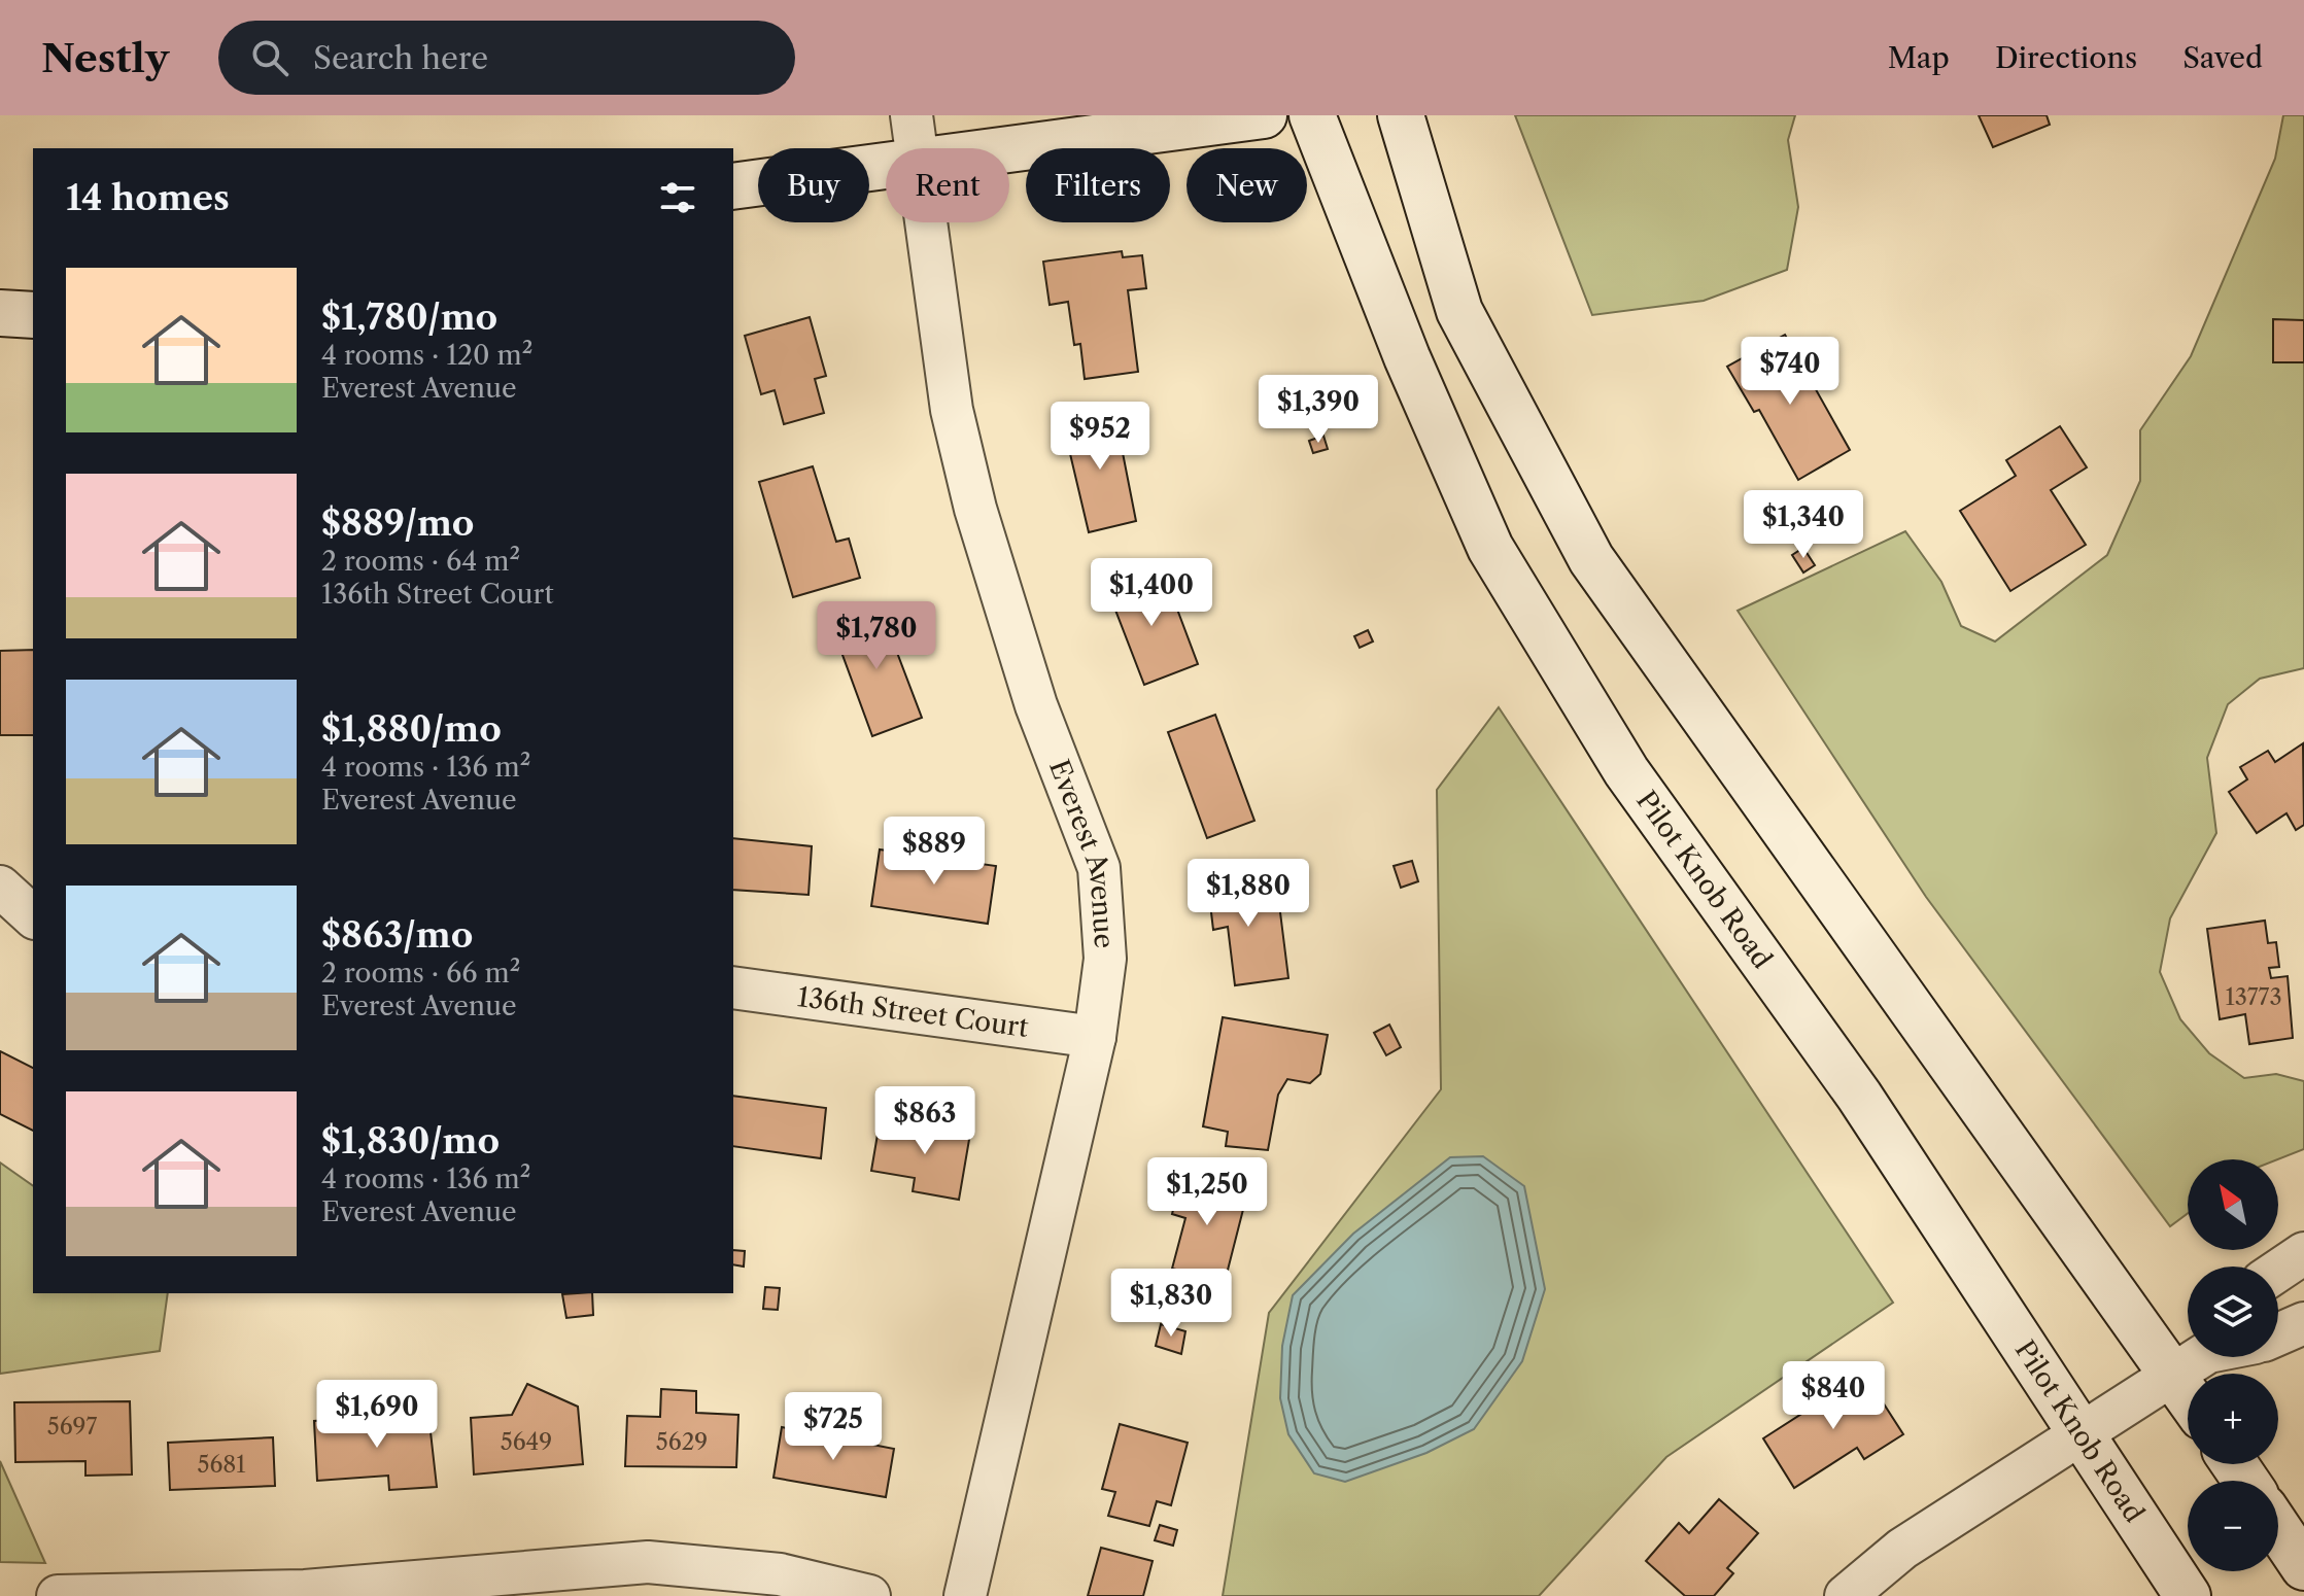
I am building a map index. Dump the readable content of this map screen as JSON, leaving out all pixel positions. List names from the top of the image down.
{
  "streets": {
    "main road": ["Pilot Knob Road"],
    "street": ["Everest Avenue", "136th Street Court"]
  },
  "crossings": [
    ["Everest Avenue", "136th Street Court"]
  ],
  "house_numbers": [
    "13773",
    "5697",
    "5649",
    "5629",
    "5681"
  ],
  "north": "top left",
  "page": {
    "header": "Nestly",
    "search": "Search here",
    "nav": ["Map", "Directions", "Saved"],
    "chip": [
      "Buy",
      "Rent",
      "Filters",
      "New"
    ],
    "heading": "14 homes",
    "list": [
      {
        "name": "$1,780/mo",
        "note": "4 rooms · 120 m² · Everest Avenue"
      },
      {
        "name": "$889/mo",
        "note": "2 rooms · 64 m² · 136th Street Court"
      },
      {
        "name": "$1,880/mo",
        "note": "4 rooms · 136 m² · Everest Avenue"
      },
      {
        "name": "$863/mo",
        "note": "2 rooms · 66 m² · Everest Avenue"
      },
      {
        "name": "$1,830/mo",
        "note": "4 rooms · 136 m² · Everest Avenue"
      }
    ],
    "price": [
      "$740",
      "$1,390",
      "$952",
      "$1,340",
      "$1,400",
      "$1,780",
      "$889",
      "$1,880",
      "$863",
      "$1,250",
      "$1,830",
      "$840",
      "$1,690",
      "$725"
    ],
    "map_buttons": ["+", "−"]
  }
}
